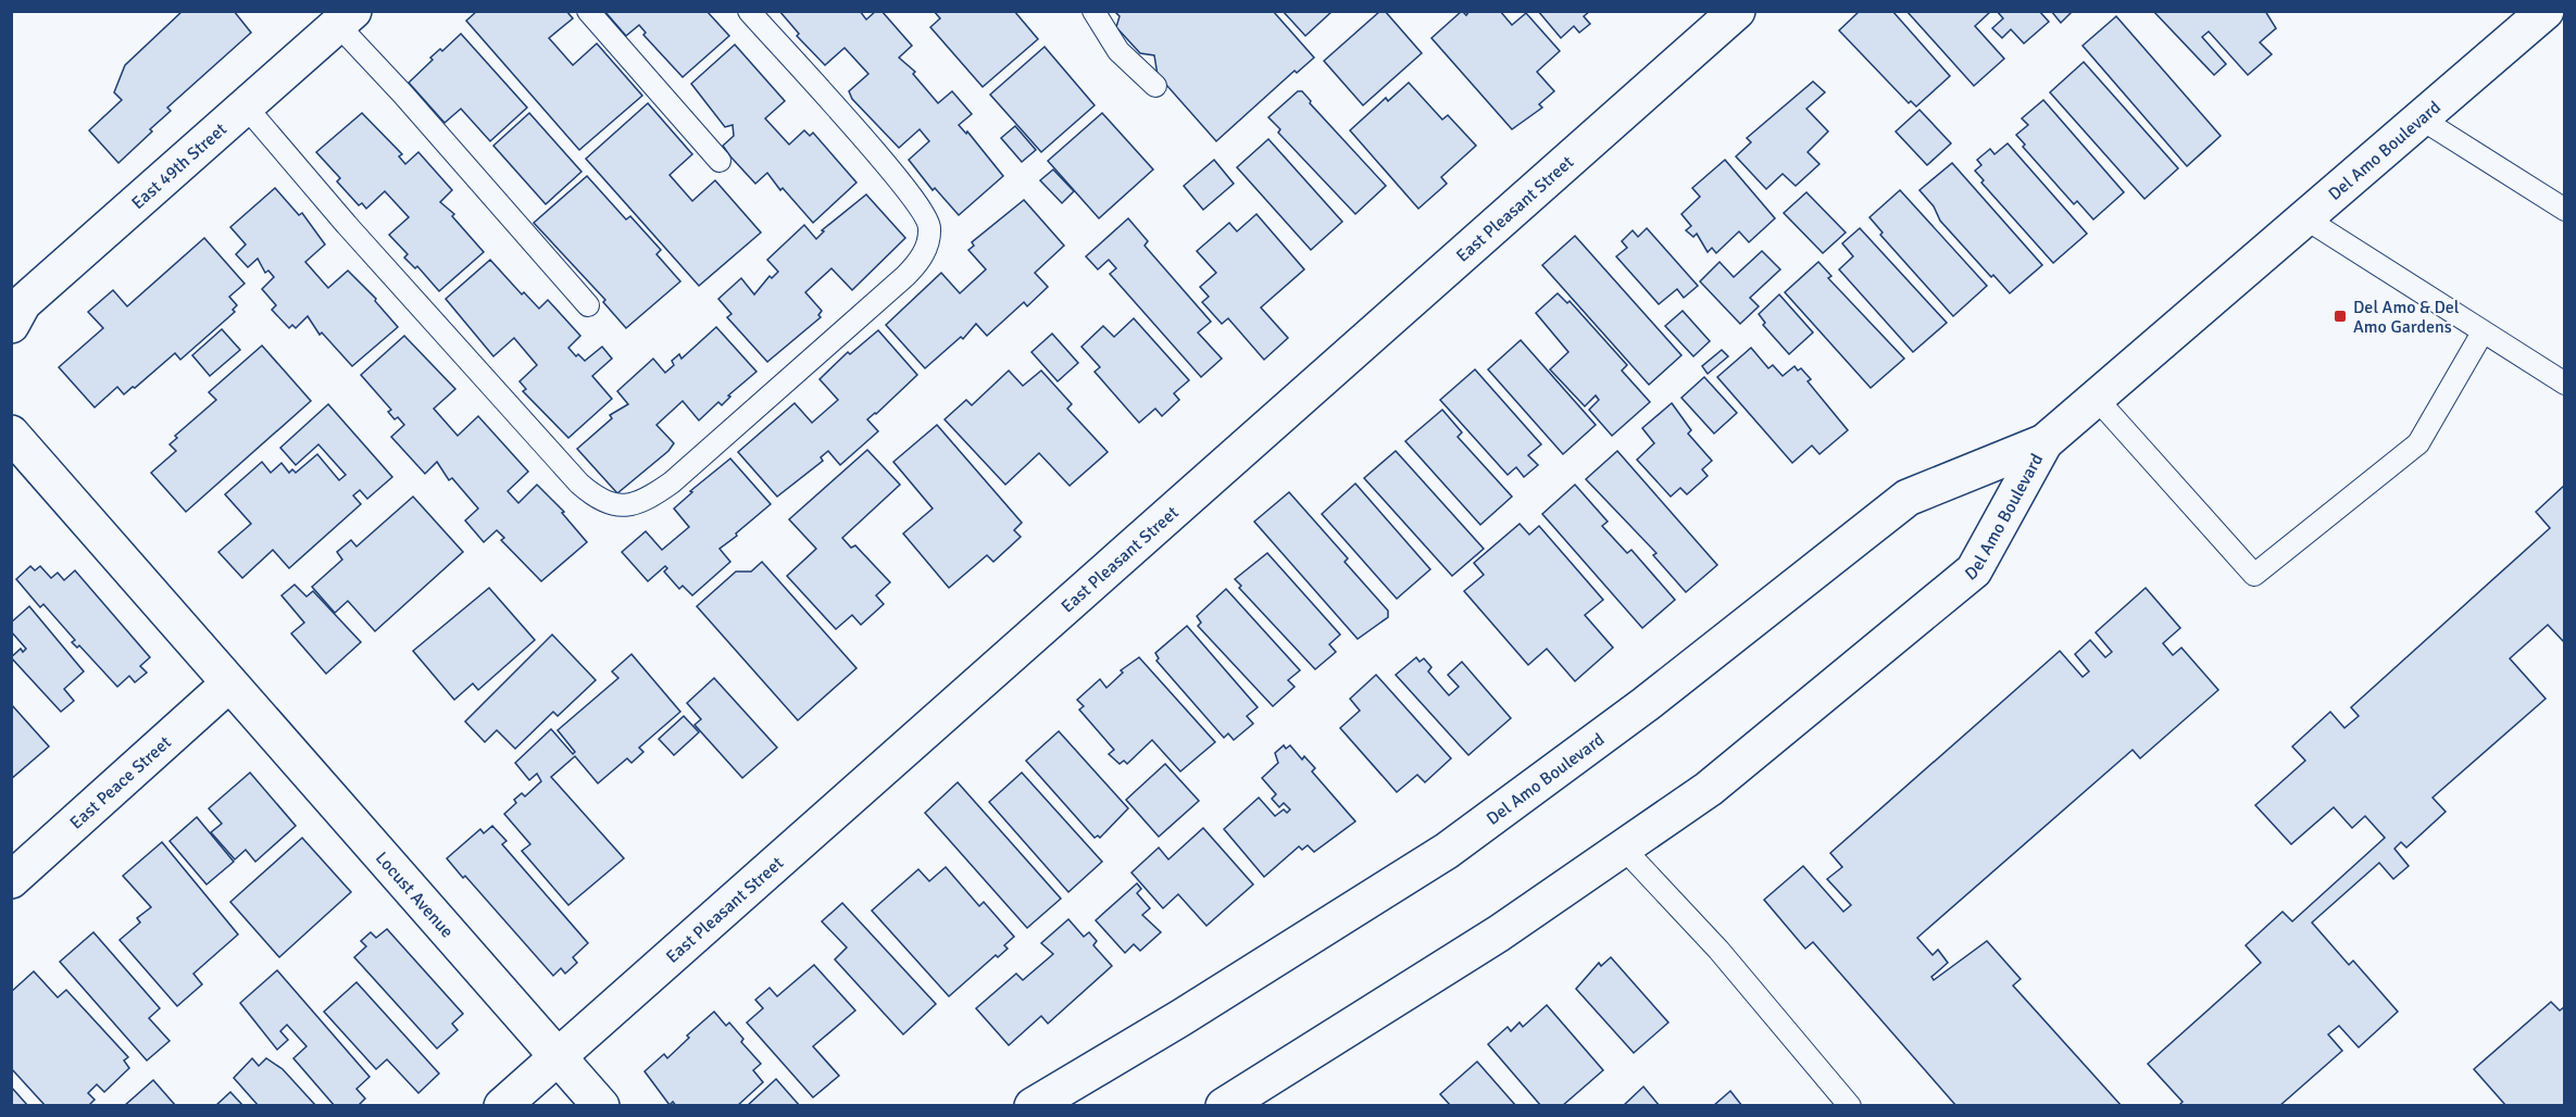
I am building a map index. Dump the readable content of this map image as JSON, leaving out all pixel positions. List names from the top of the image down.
{
  "streets": {
    "street": [
      "Del Amo Boulevard",
      "East 49th Street",
      "East Pleasant Street",
      "East Peace Street",
      "Locust Avenue"
    ]
  },
  "crossings": [
    ["East Pleasant Street", "Locust Avenue"],
    ["East Peace Street", "Locust Avenue"]
  ],
  "places": {
    "transit": ["Del Amo & Del Amo Gardens"]
  }
}
